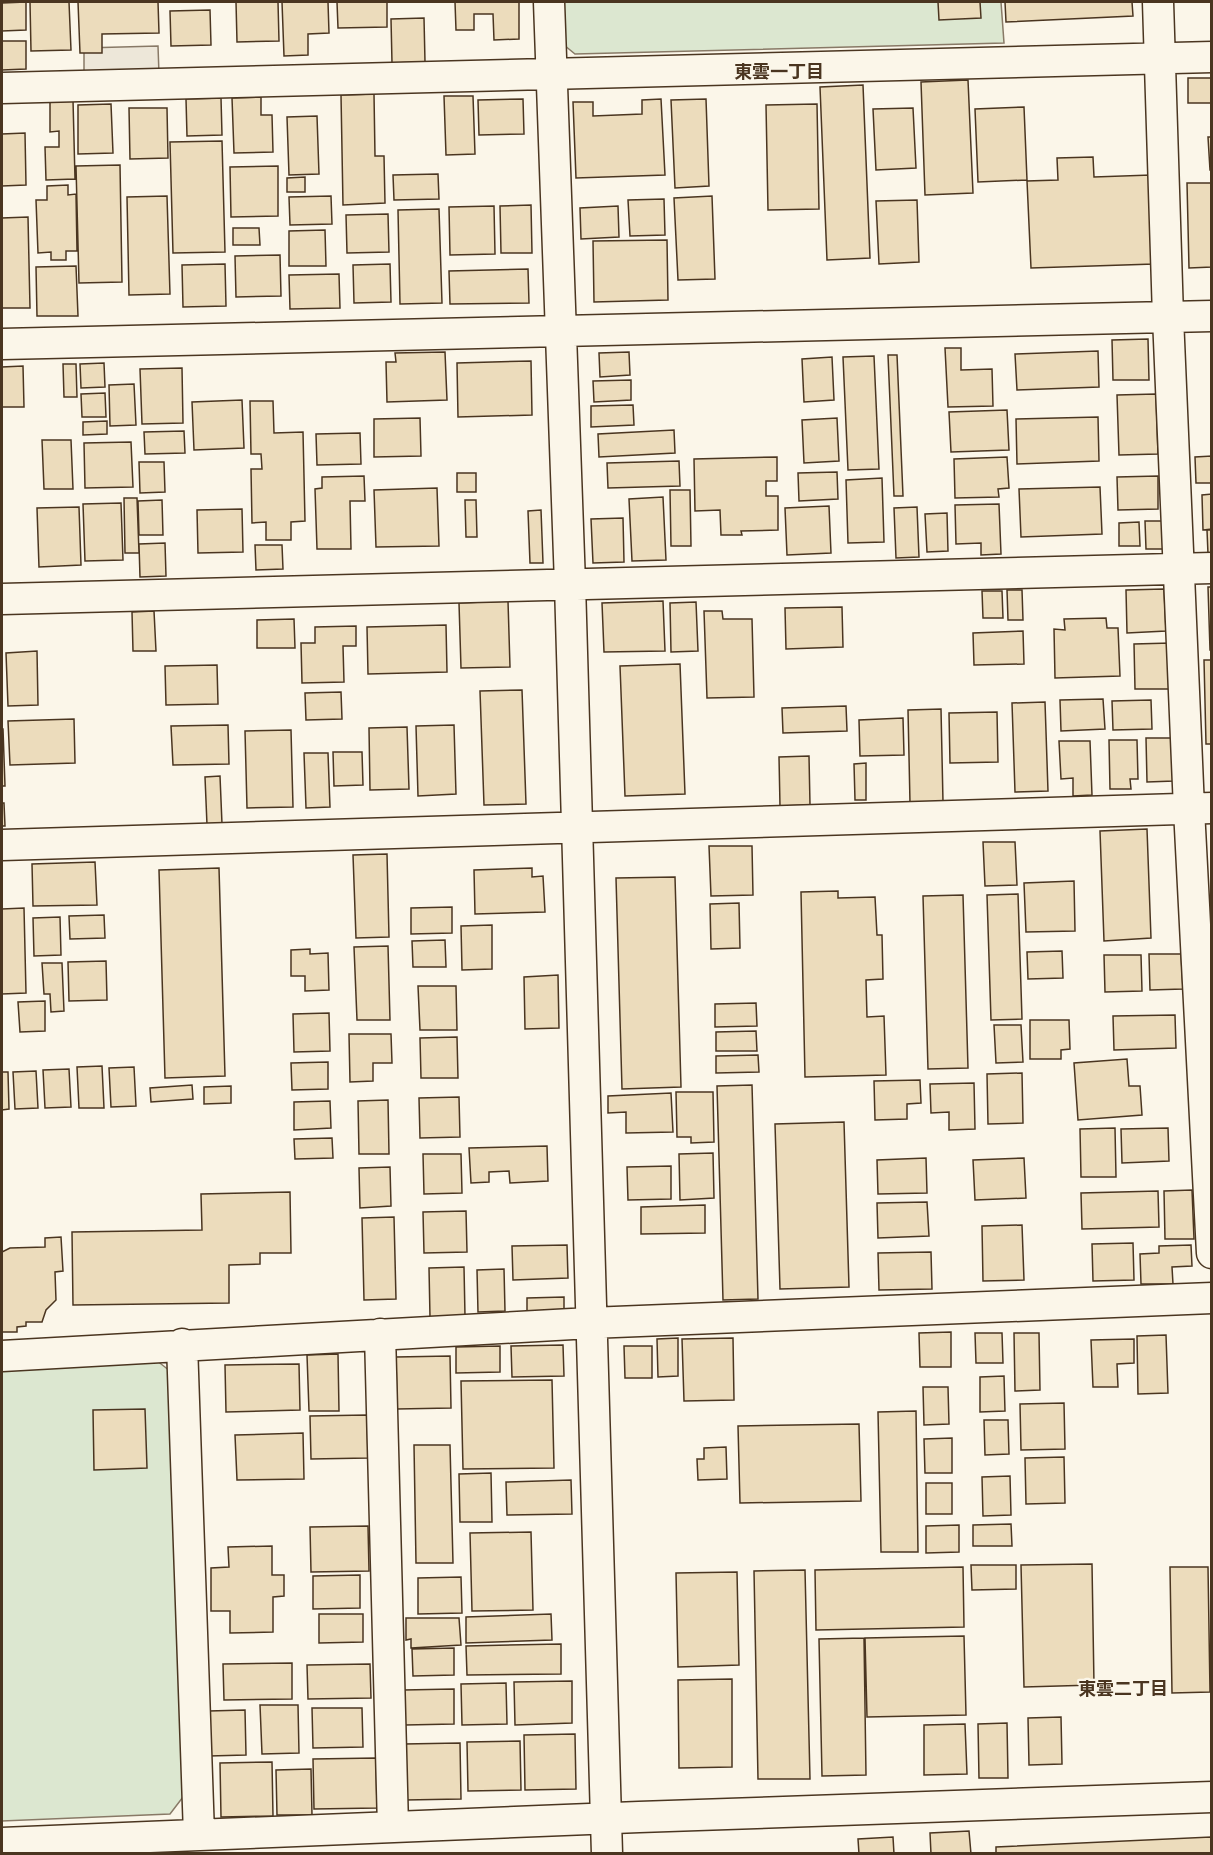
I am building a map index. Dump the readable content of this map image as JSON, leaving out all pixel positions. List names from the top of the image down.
{
  "districts": ["東雲一丁目", "東雲二丁目"]
}
